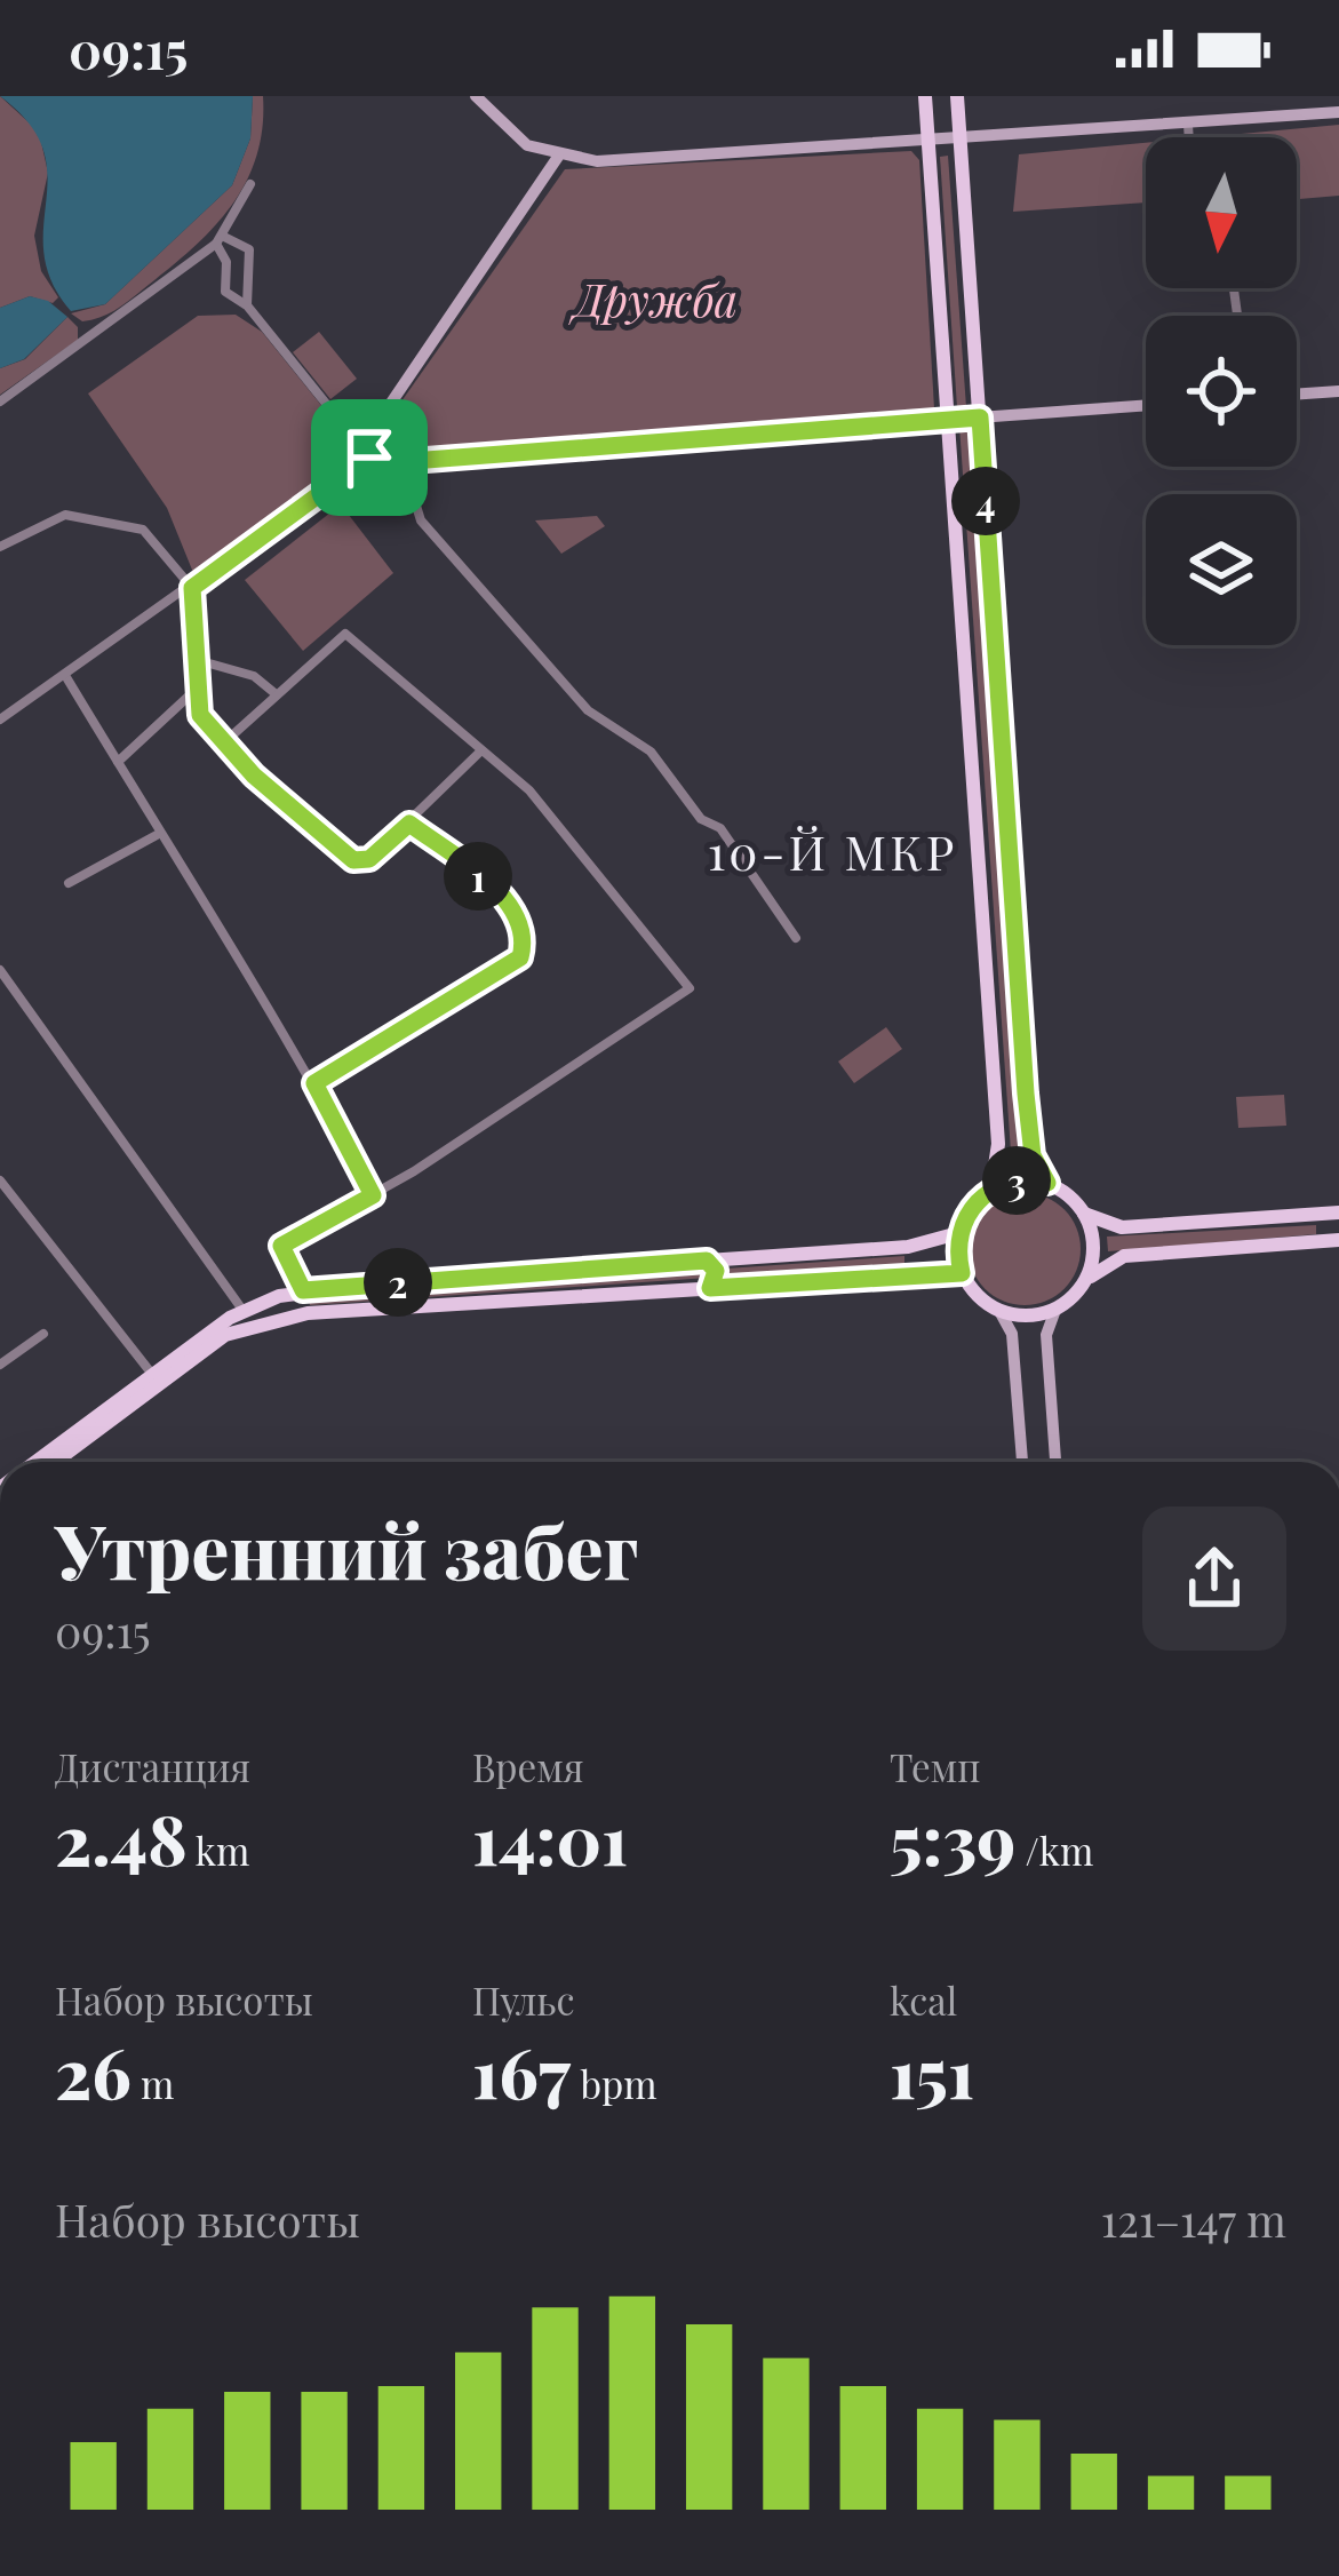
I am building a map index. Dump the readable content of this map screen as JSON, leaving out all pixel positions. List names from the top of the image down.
{
  "districts": ["10-Й МКР"],
  "parks": ["Дружба"],
  "north": "bottom",
  "page": {
    "status": "09:15",
    "pins": [
      "4",
      "1",
      "3",
      "2"
    ],
    "heading": ["Утренний забег", "09:15"],
    "stats": [
      ["Дистанция", "2.48 km"],
      ["Время", "14:01"],
      ["Темп", "5:39 /km"],
      ["Набор высоты", "26 m"],
      ["Пульс", "167 bpm"],
      ["kcal", "151"]
    ],
    "chart": ["Набор высоты", "121–147 m"]
  }
}
